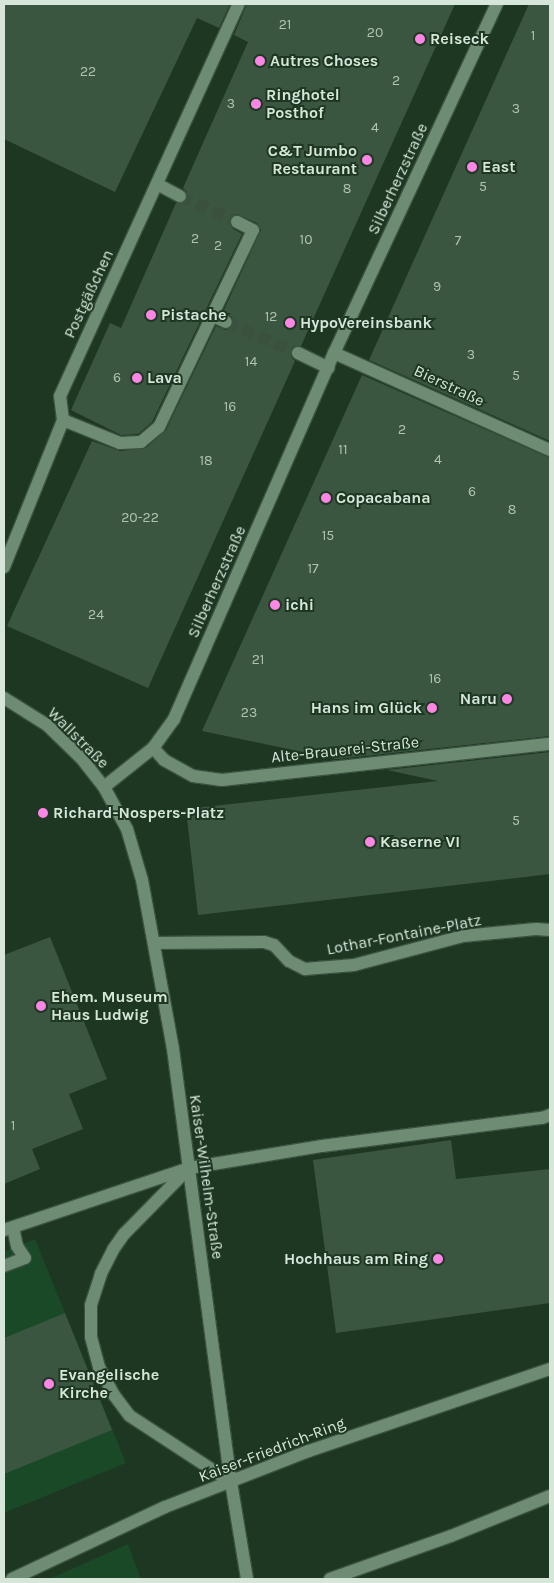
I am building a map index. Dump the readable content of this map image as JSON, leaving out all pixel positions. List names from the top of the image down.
{
  "streets": {
    "street": [
      "Silberherzstraße",
      "Postgäßchen",
      "Bierstraße",
      "Wallstraße",
      "Alte-Brauerei-Straße",
      "Lothar-Fontaine-Platz",
      "Kaiser-Wilhelm-Straße",
      "Kaiser-Friedrich-Ring"
    ]
  },
  "crossings": [
    ["Silberherzstraße", "Bierstraße"],
    ["Silberherzstraße", "Wallstraße"],
    ["Silberherzstraße", "Alte-Brauerei-Straße"],
    ["Silberherzstraße", "Kaiser-Wilhelm-Straße"],
    ["Wallstraße", "Kaiser-Wilhelm-Straße"],
    ["Lothar-Fontaine-Platz", "Kaiser-Wilhelm-Straße"],
    ["Kaiser-Wilhelm-Straße", "Kaiser-Friedrich-Ring"]
  ],
  "places": [
    "Reiseck",
    "Autres Choses",
    "Ringhotel Posthof",
    "C&T Jumbo Restaurant",
    "East",
    "Pistache",
    "HypoVereinsbank",
    "Lava",
    "Copacabana",
    "ichi",
    "Naru",
    "Hans im Glück",
    "Richard-Nospers-Platz",
    "Kaserne VI",
    "Ehem. Museum Haus Ludwig",
    "Hochhaus am Ring",
    "Evangelische Kirche"
  ],
  "house_numbers": [
    "21",
    "20",
    "1",
    "22",
    "2",
    "3",
    "3",
    "4",
    "5",
    "8",
    "2",
    "10",
    "7",
    "2",
    "9",
    "12",
    "3",
    "14",
    "5",
    "6",
    "16",
    "2",
    "11",
    "4",
    "18",
    "6",
    "8",
    "20-22",
    "15",
    "17",
    "24",
    "21",
    "16",
    "23",
    "5",
    "1"
  ]
}
